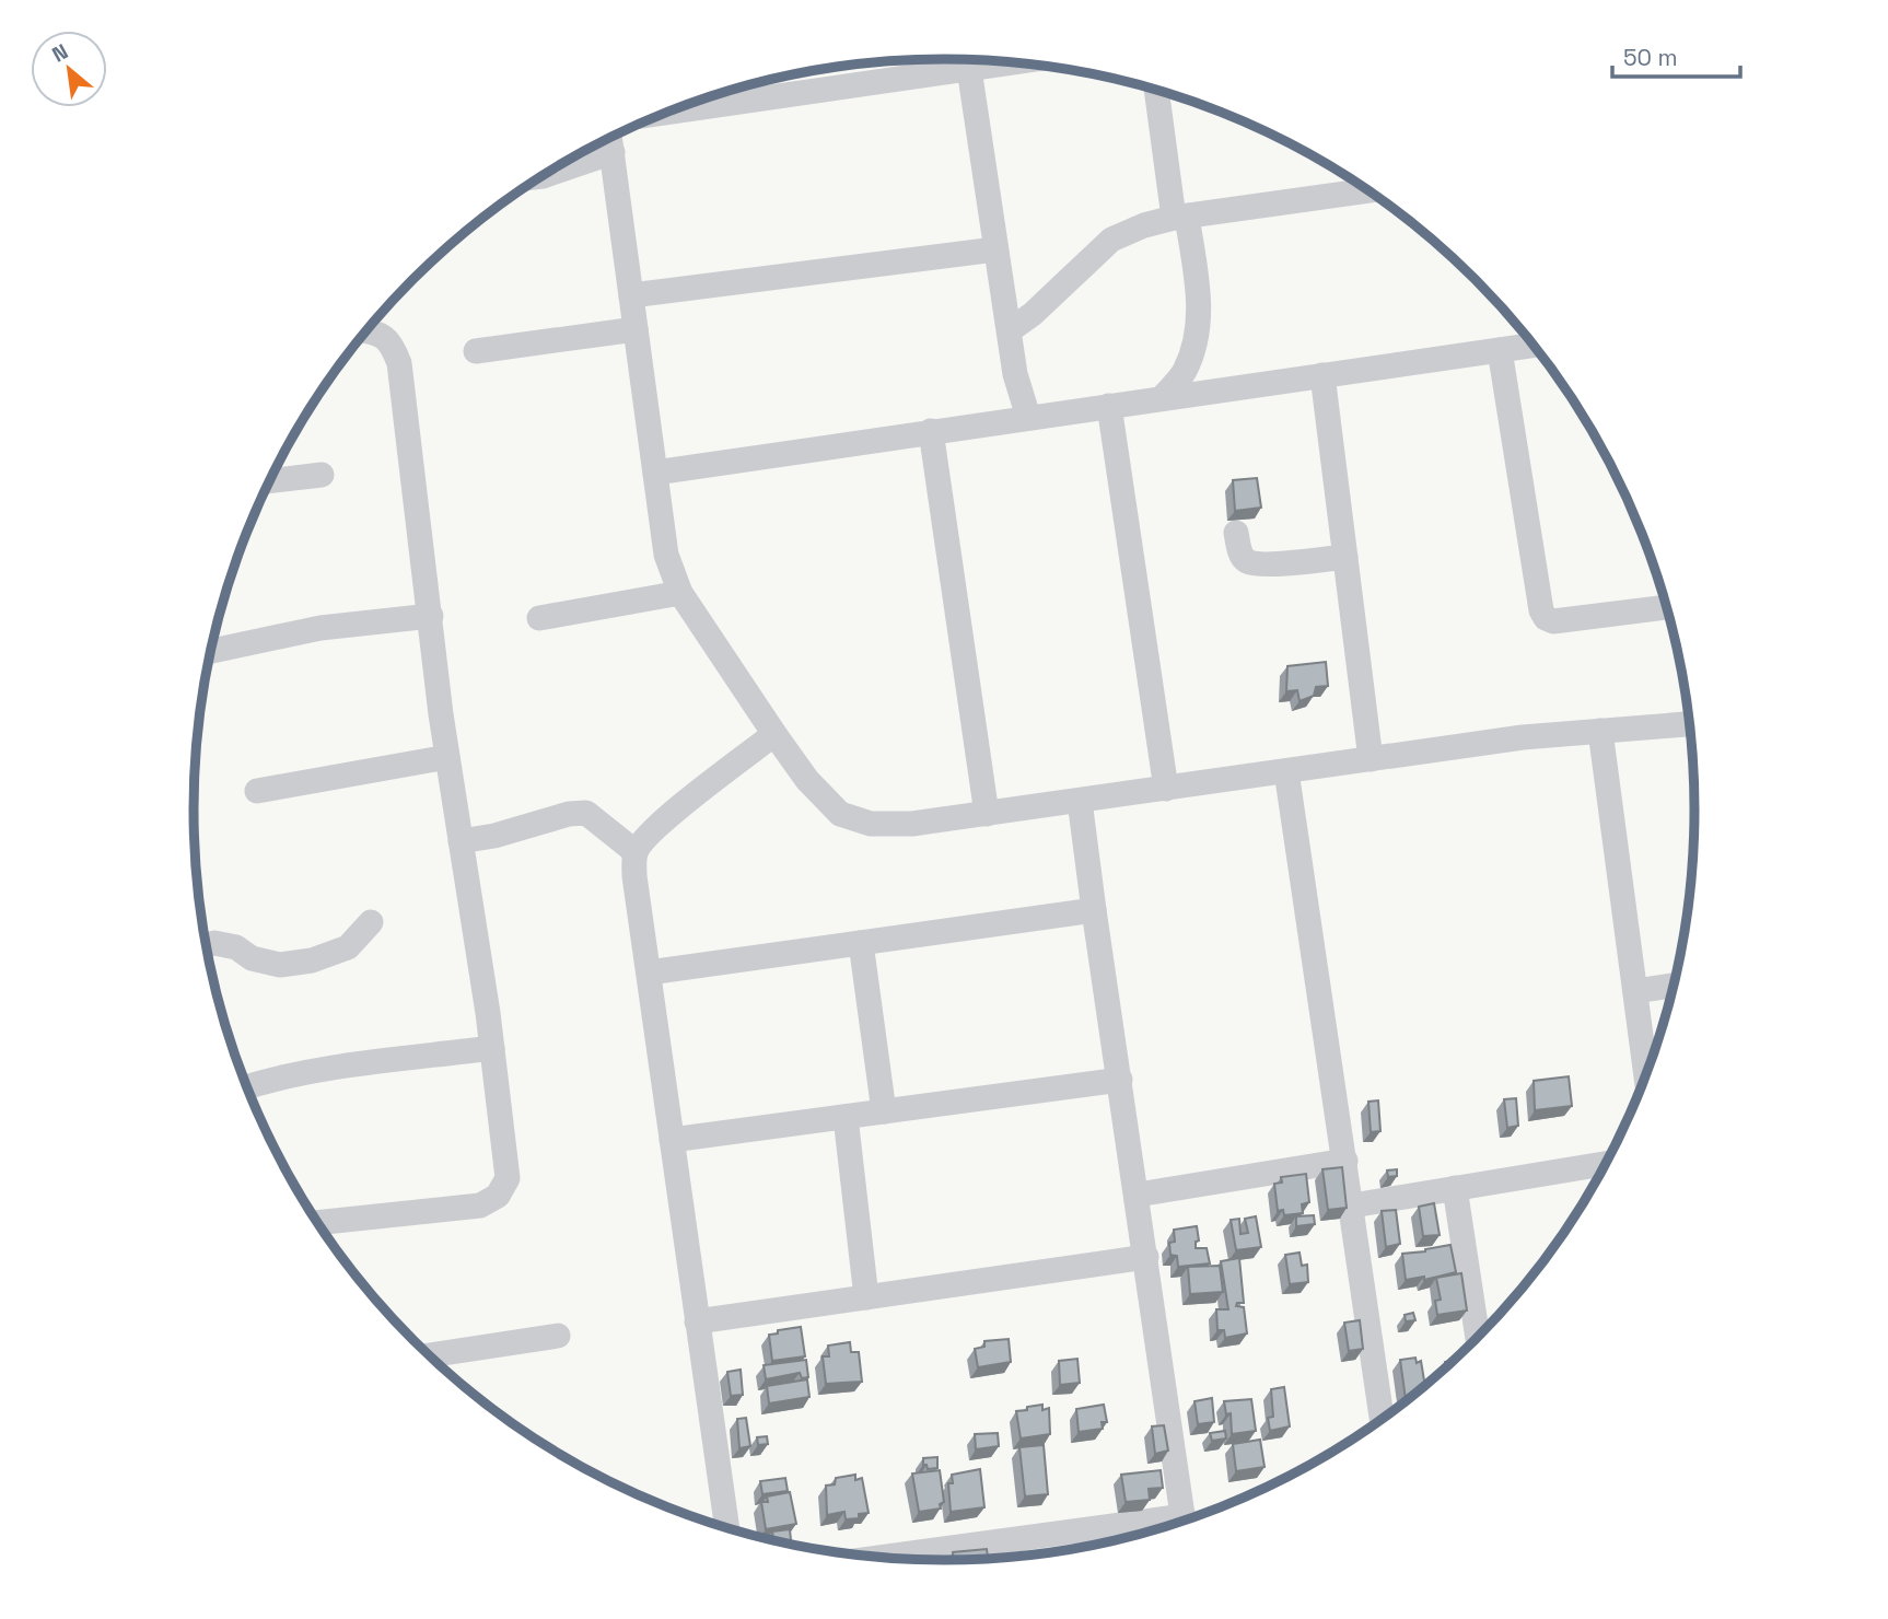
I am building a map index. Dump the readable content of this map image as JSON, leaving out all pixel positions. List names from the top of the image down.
{
  "scale_bar": "50 m",
  "north": "top left"
}
